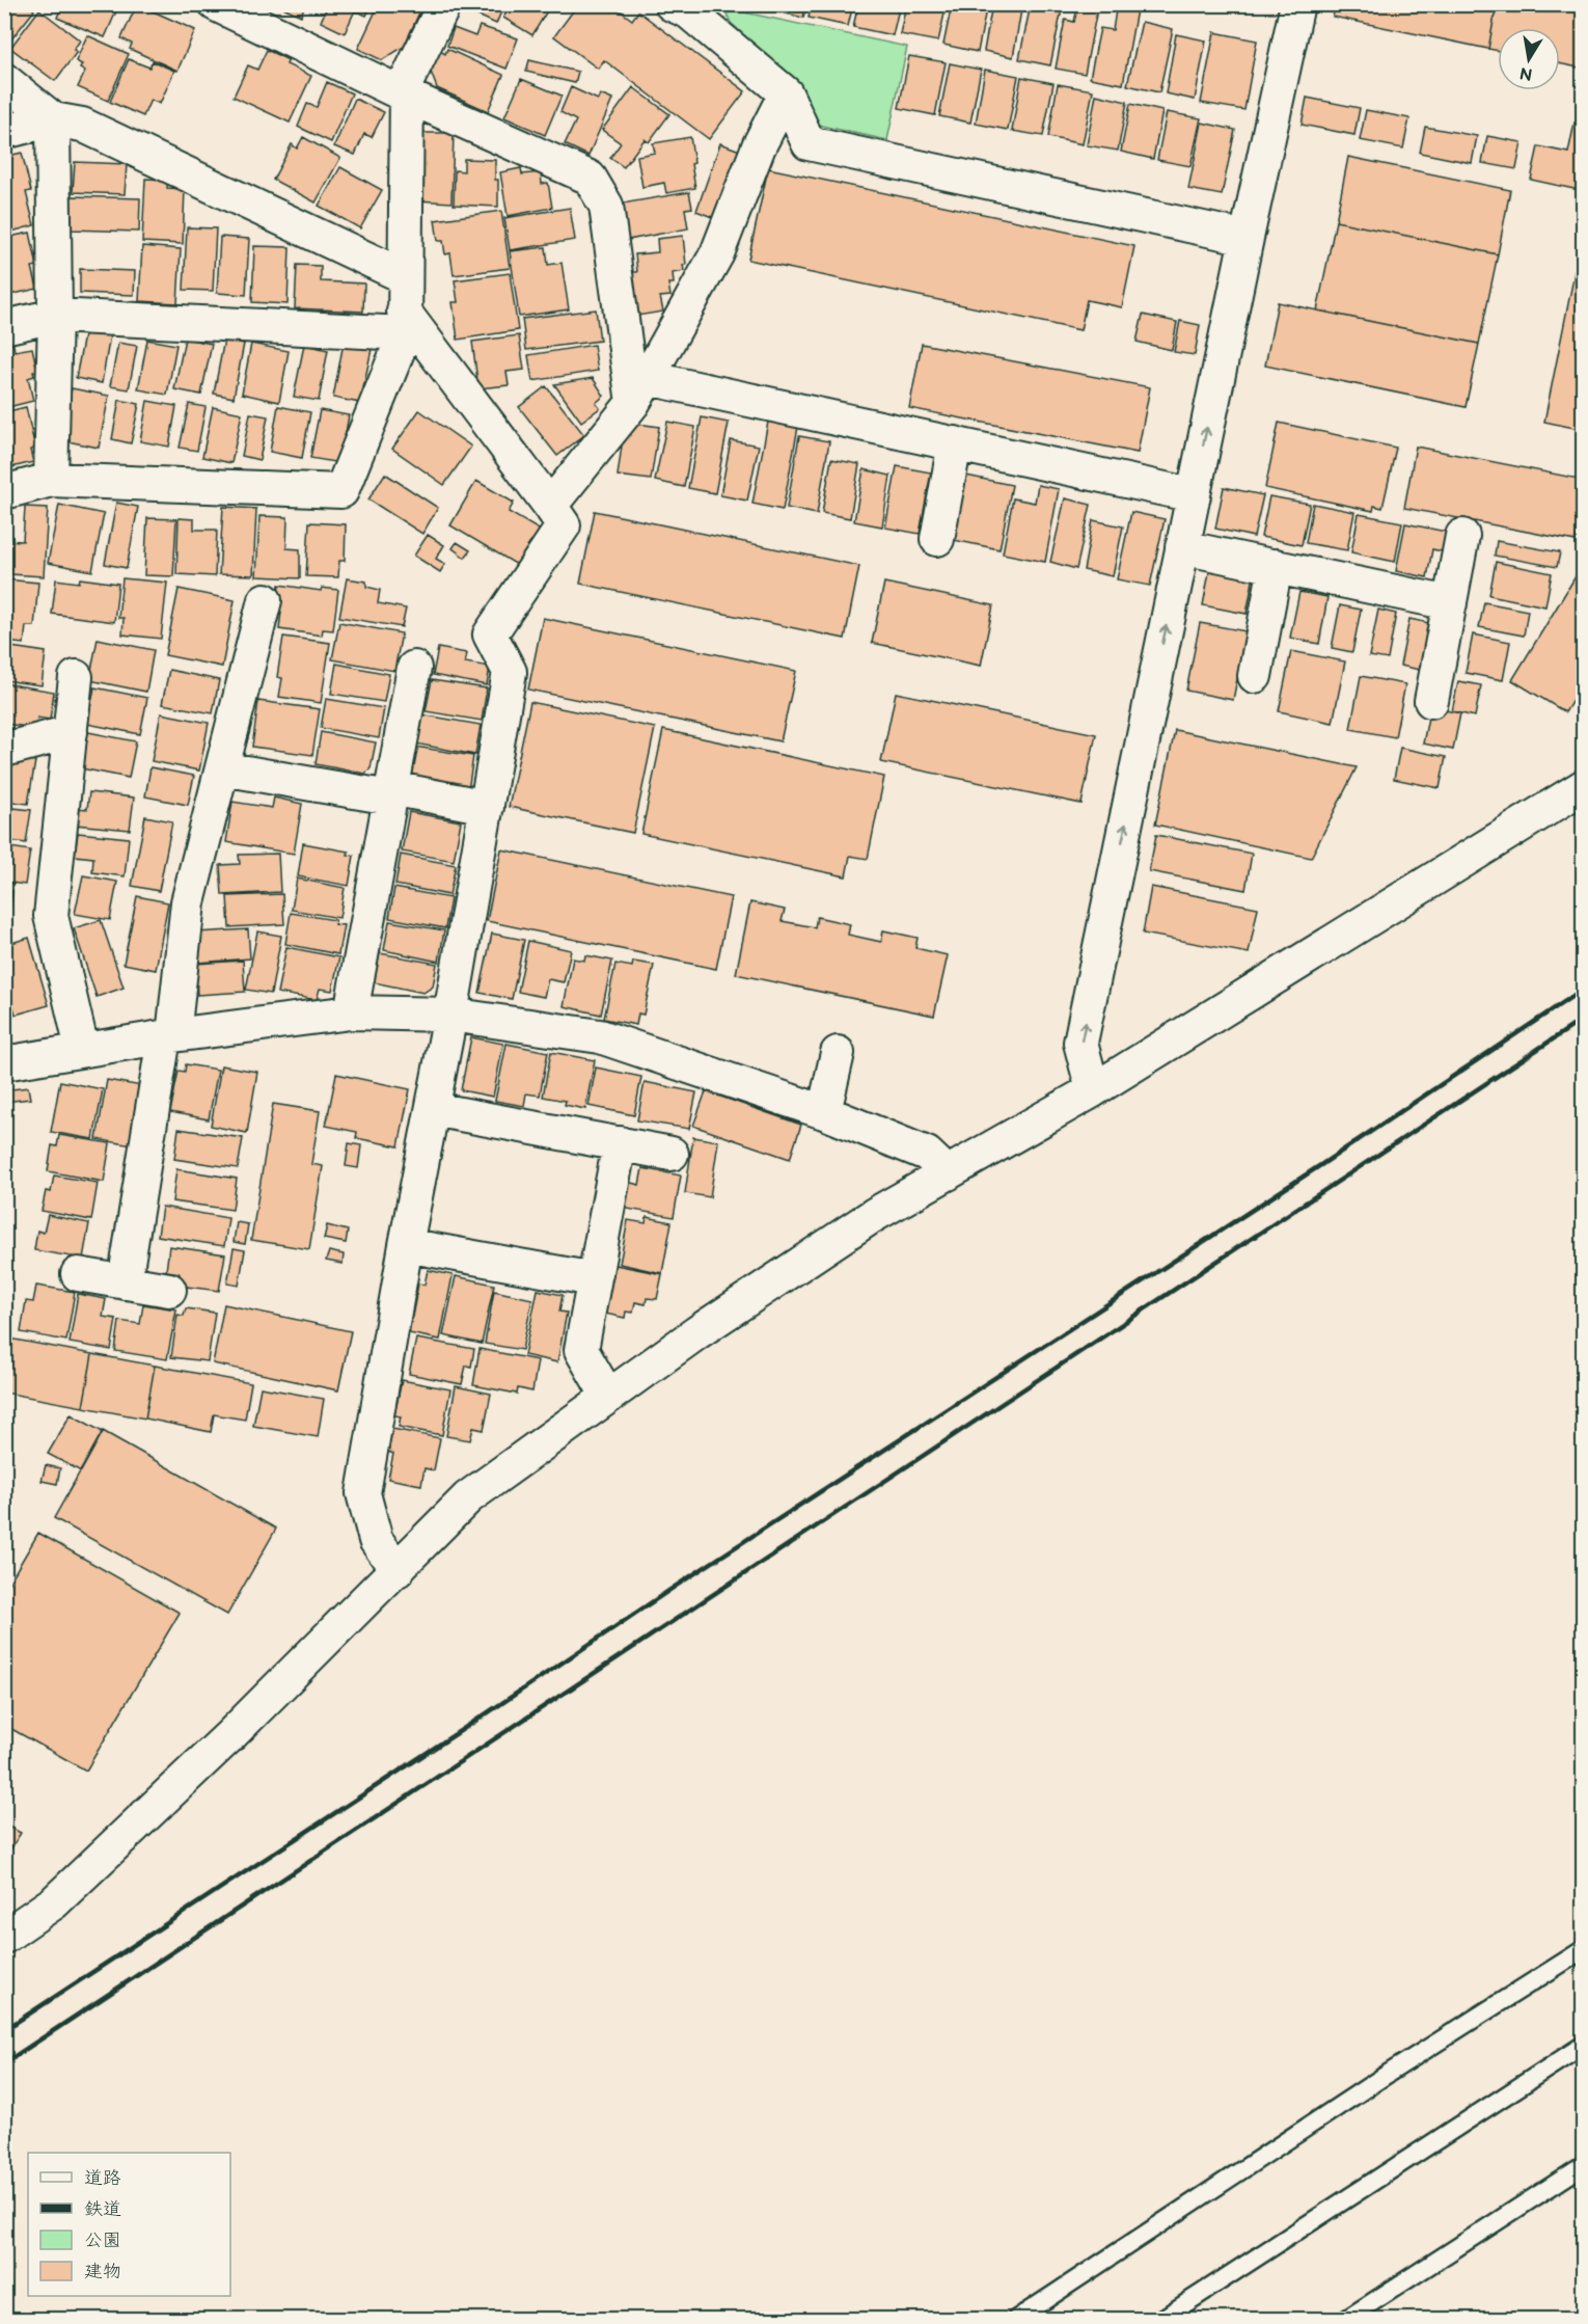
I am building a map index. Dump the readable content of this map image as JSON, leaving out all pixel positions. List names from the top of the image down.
{
  "legend": [
    "道路",
    "鉄道",
    "公園",
    "建物"
  ],
  "north": "bottom"
}
